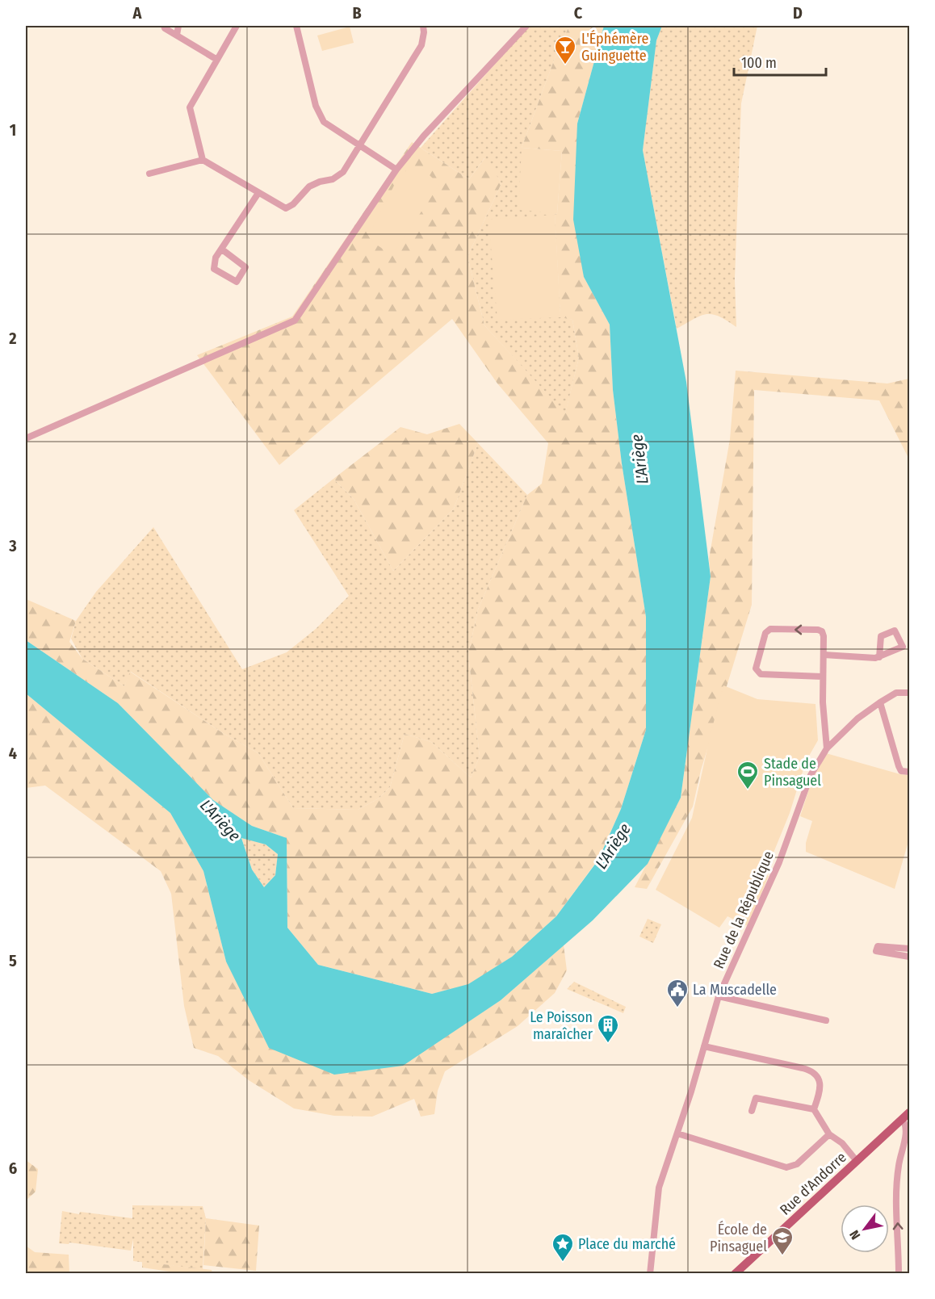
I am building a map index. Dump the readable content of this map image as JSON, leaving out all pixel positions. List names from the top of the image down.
{
  "streets": {
    "main road": ["Rue d'Andorre"],
    "street": ["Rue de la République"]
  },
  "water": ["L'Ariège"],
  "places": {
    "bar": ["L'Éphémère Guinguette"],
    "sports": ["Stade de Pinsaguel"],
    "public building": ["La Muscadelle"],
    "building": ["Le Poisson maraîcher"],
    "school or university": ["École de Pinsaguel"],
    "place": ["Place du marché"]
  },
  "scale_bar": "100 m",
  "north": "bottom left",
  "grid": {
    "columns": [
      "A",
      "B",
      "C",
      "D"
    ],
    "rows": [
      "1",
      "2",
      "3",
      "4",
      "5",
      "6"
    ]
  }
}
